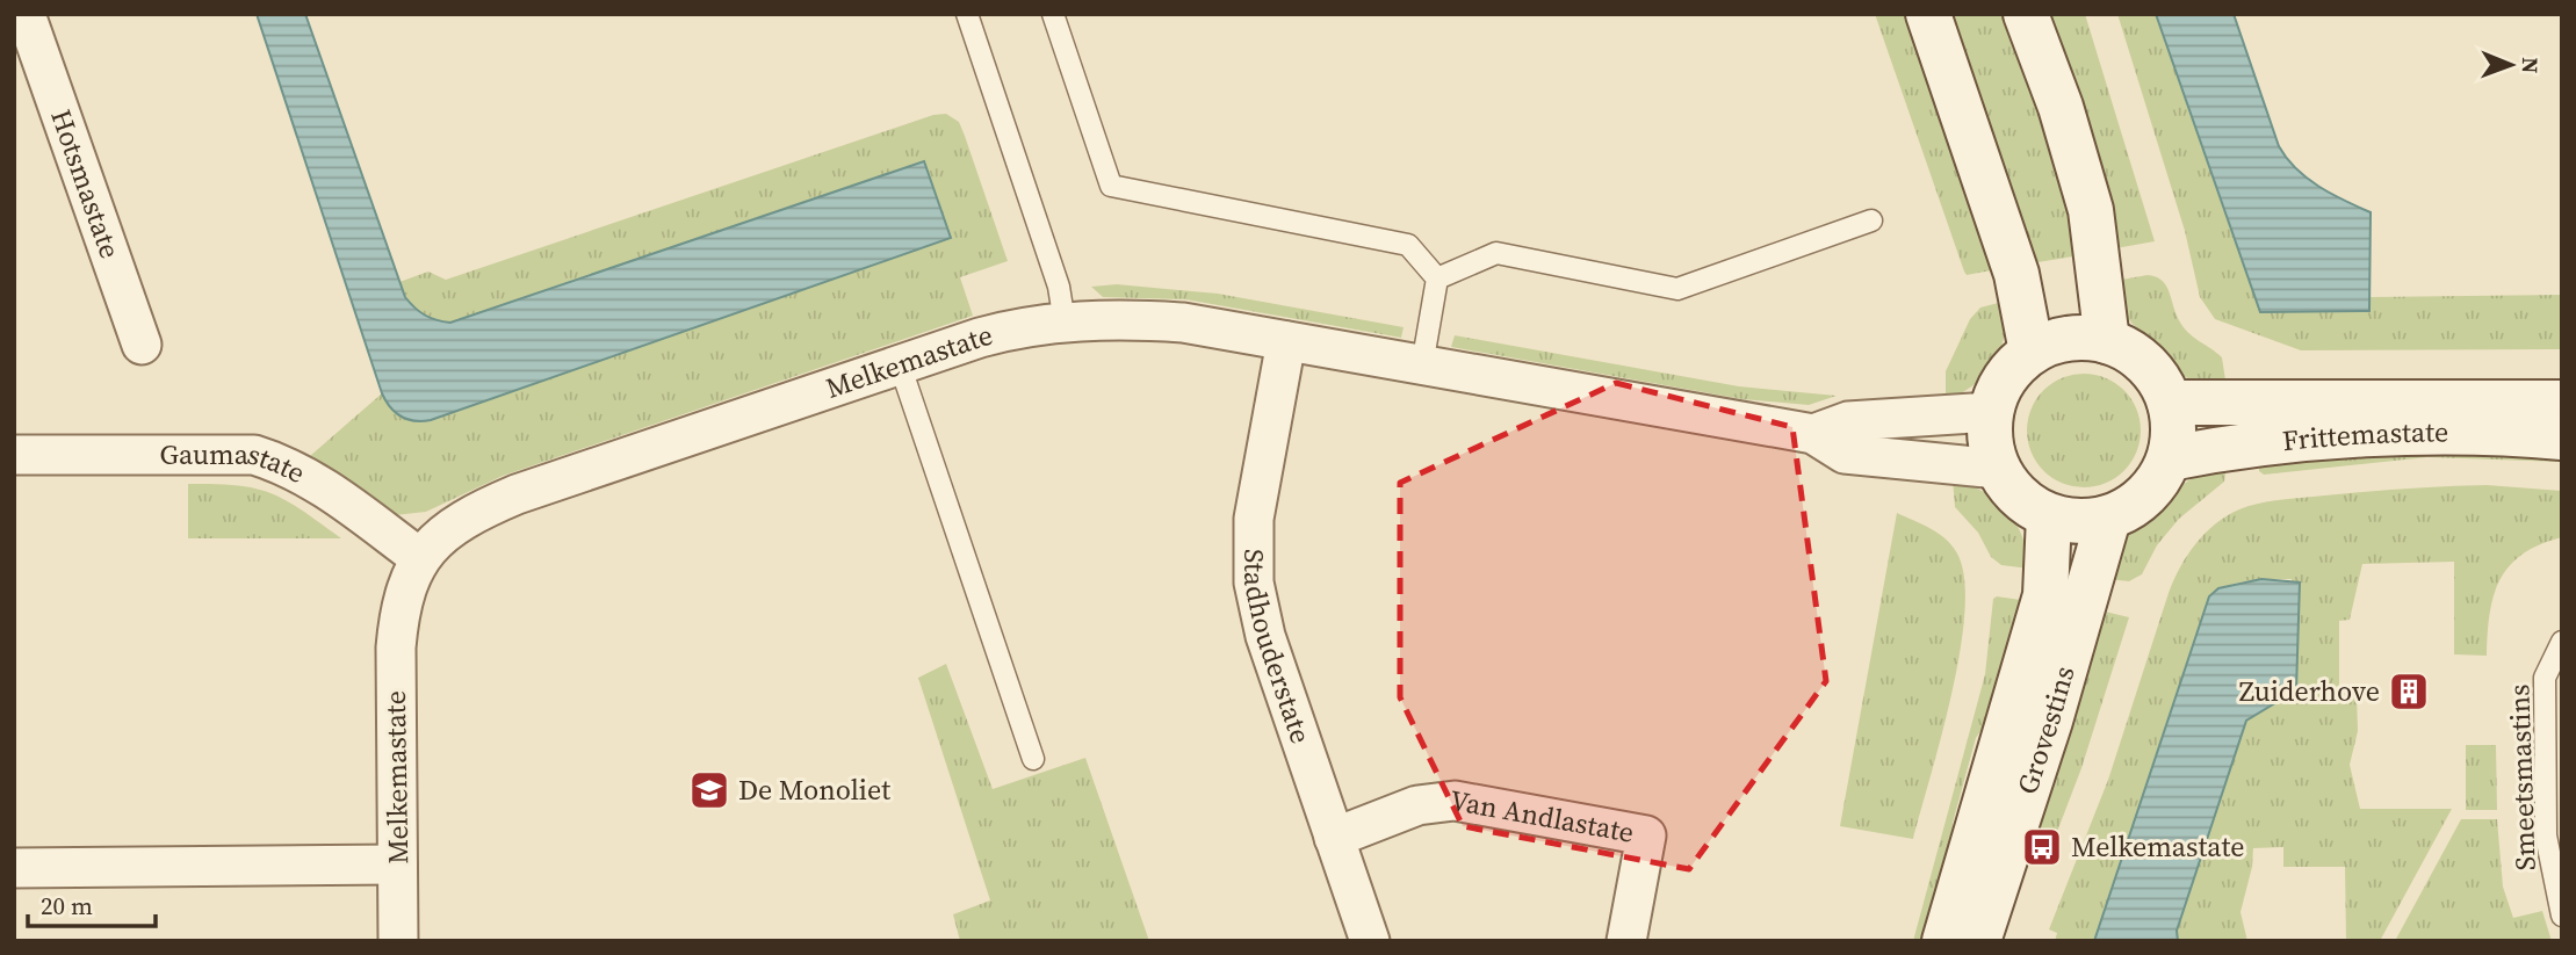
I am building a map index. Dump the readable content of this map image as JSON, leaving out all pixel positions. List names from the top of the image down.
{
  "streets": {
    "main road": ["Frittemastate", "Grovestins"],
    "street": [
      "Hotsmastate",
      "Melkemastate",
      "Gaumastate",
      "Stadhouderstate",
      "Van Andlastate"
    ],
    "lane": ["Smeetsmastins"]
  },
  "crossings": [
    ["Melkemastate", "Frittemastate"],
    ["Melkemastate", "Gaumastate"],
    ["Melkemastate", "Stadhouderstate"],
    ["Melkemastate", "Grovestins"],
    ["Frittemastate", "Grovestins"],
    ["Stadhouderstate", "Van Andlastate"]
  ],
  "places": {
    "building": ["Zuiderhove"],
    "school or university": ["De Monoliet"],
    "bus stop": ["Melkemastate"]
  },
  "scale_bar": "20 m",
  "north": "right"
}
